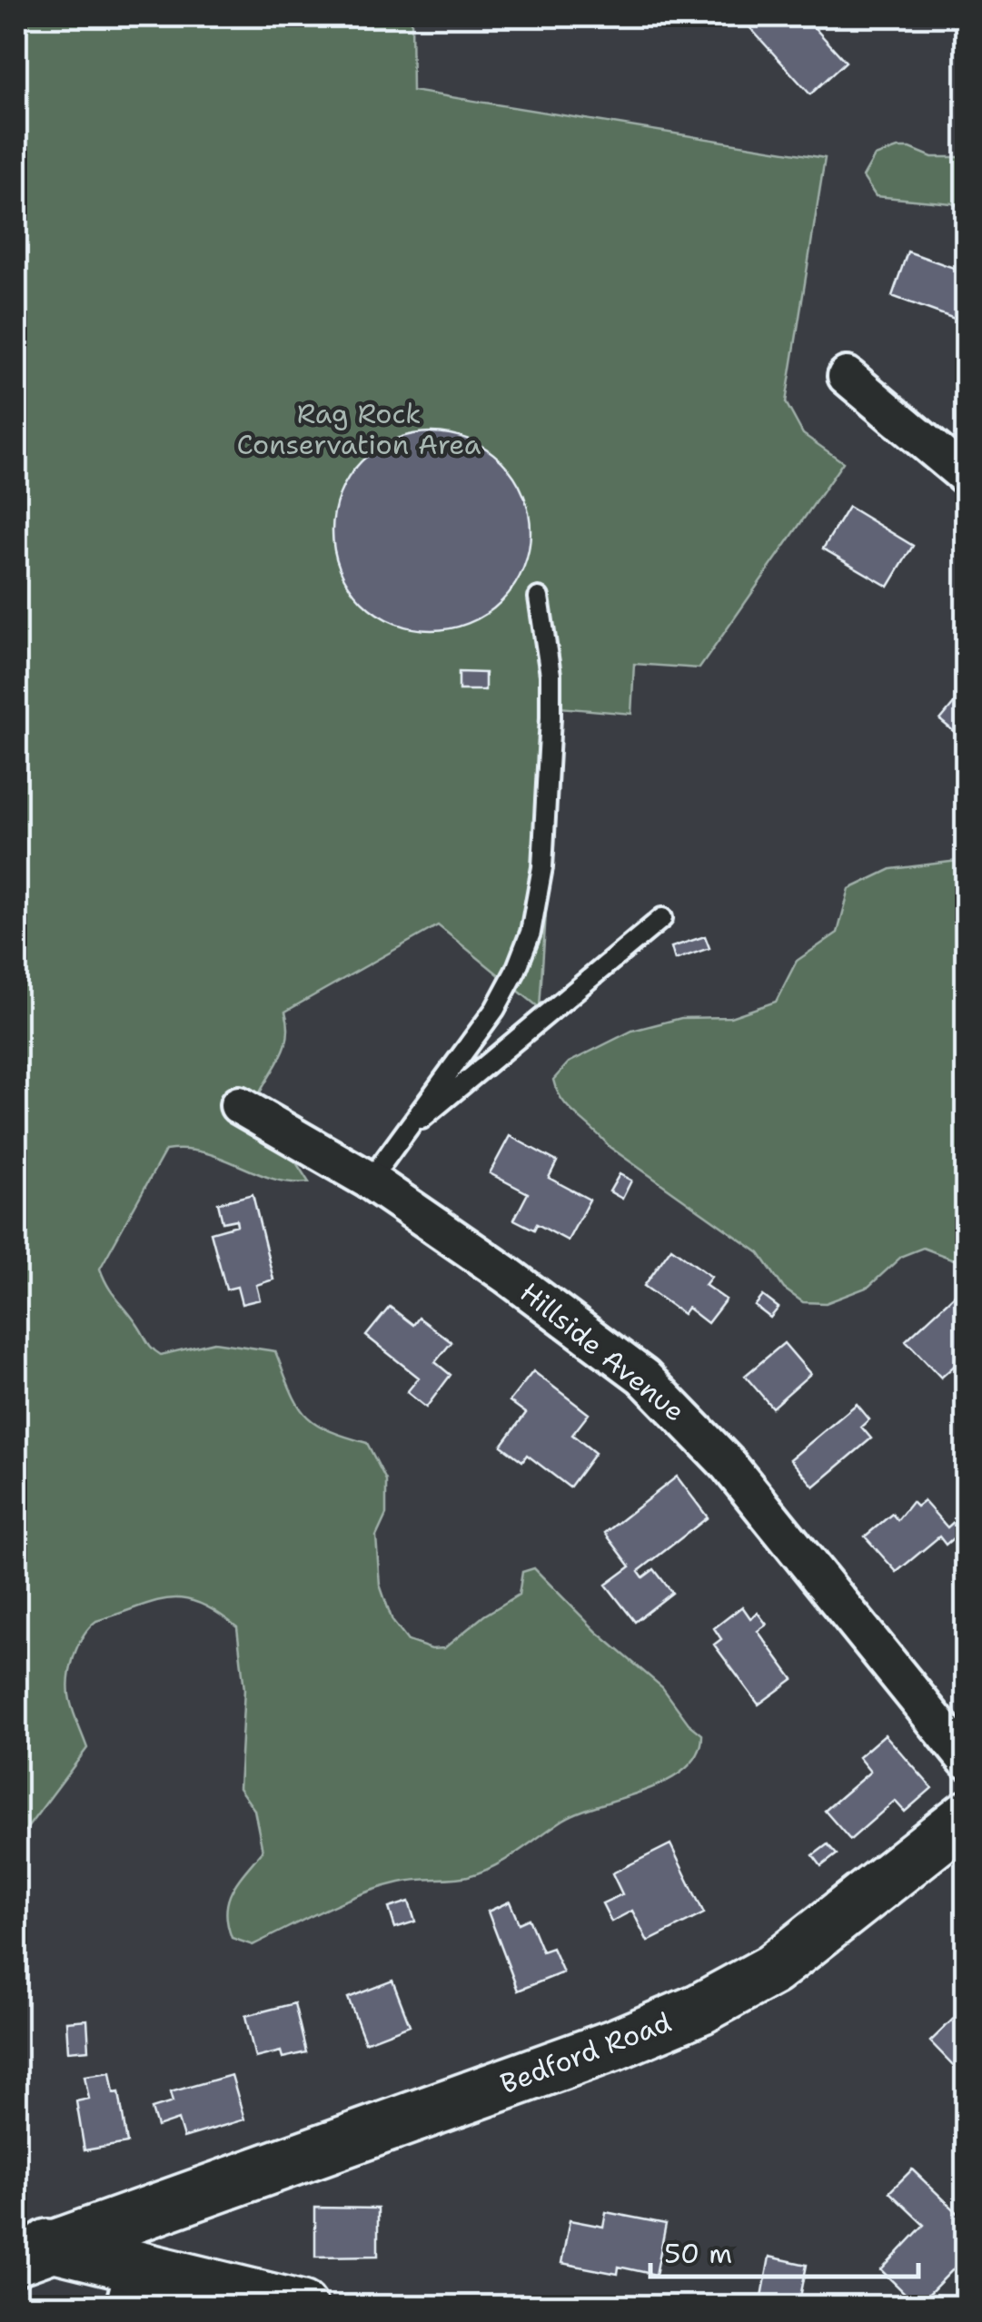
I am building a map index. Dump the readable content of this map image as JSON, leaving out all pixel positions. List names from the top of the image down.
{
  "streets": {
    "street": ["Hillside Avenue", "Bedford Road"]
  },
  "parks": ["Rag Rock Conservation Area"],
  "scale_bar": "50 m"
}
